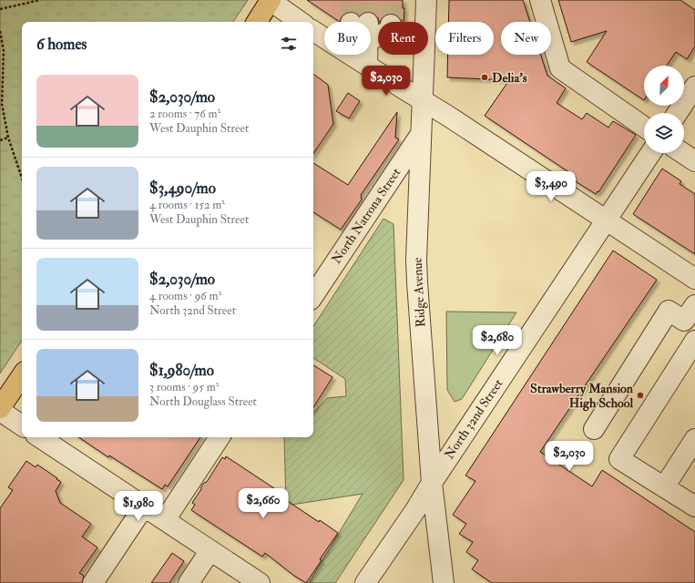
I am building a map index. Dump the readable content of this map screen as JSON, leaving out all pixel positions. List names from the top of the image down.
{
  "streets": {
    "street": ["North Natrona Street", "Ridge Avenue", "North 32nd Street"]
  },
  "crossings": [
    ["North Natrona Street", "Ridge Avenue"],
    ["Ridge Avenue", "North 32nd Street"]
  ],
  "places": ["Delia's", "Strawberry Mansion High School"],
  "north": "top right",
  "page": {
    "chip": [
      "Buy",
      "Rent",
      "Filters",
      "New"
    ],
    "heading": "6 homes",
    "price": [
      "$2,030",
      "$3,490",
      "$2,680",
      "$2,030",
      "$2,660",
      "$1,980"
    ],
    "list": [
      {
        "name": "$2,030/mo",
        "note": "2 rooms · 76 m² · West Dauphin Street"
      },
      {
        "name": "$3,490/mo",
        "note": "4 rooms · 152 m² · West Dauphin Street"
      },
      {
        "name": "$2,030/mo",
        "note": "4 rooms · 96 m² · North 32nd Street"
      },
      {
        "name": "$1,980/mo",
        "note": "3 rooms · 95 m² · North Douglass Street"
      }
    ]
  }
}
